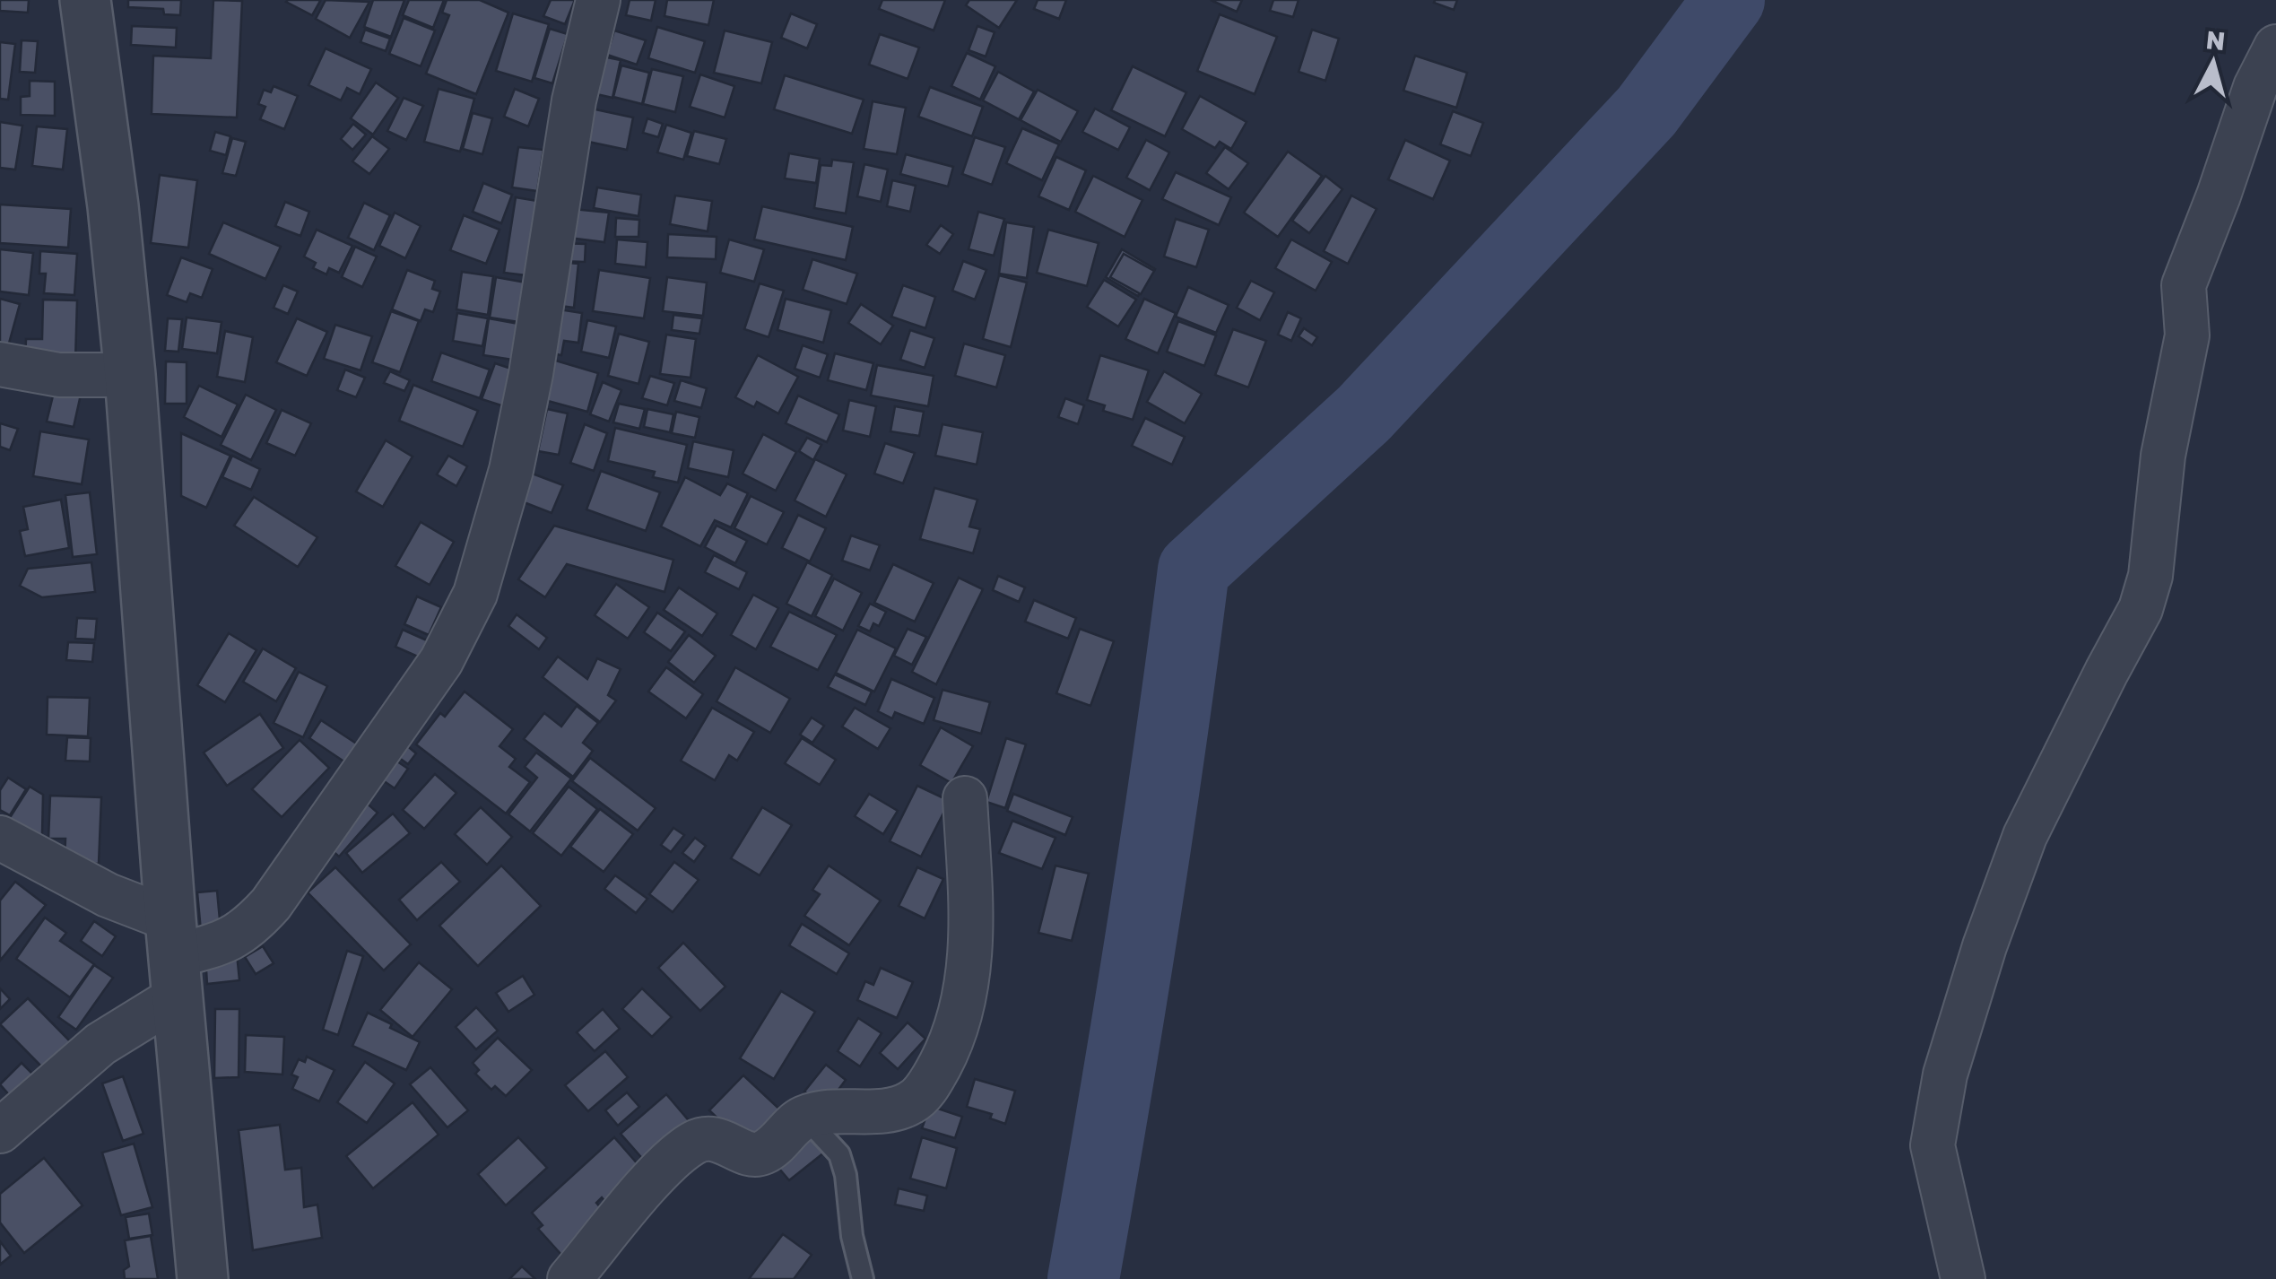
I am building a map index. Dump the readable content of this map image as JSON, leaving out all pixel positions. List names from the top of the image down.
{
  "north": "top"
}
